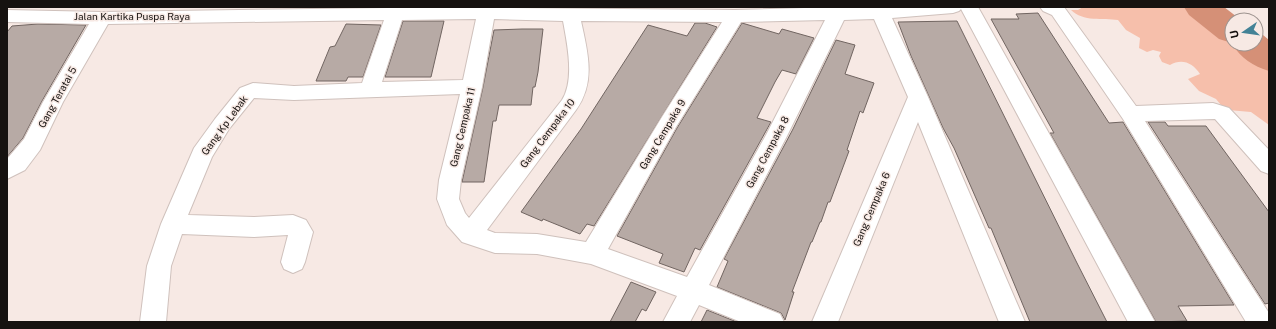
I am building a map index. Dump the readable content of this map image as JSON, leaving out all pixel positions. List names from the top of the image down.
{
  "streets": {
    "street": [
      "Jalan Kartika Puspa Raya",
      "Gang Teratai 5",
      "Gang Kp Lebak",
      "Gang Cempaka 11",
      "Gang Cempaka 10",
      "Gang Cempaka 9",
      "Gang Cempaka 8",
      "Gang Cempaka 6"
    ]
  },
  "crossings": [
    ["Jalan Kartika Puspa Raya", "Gang Teratai 5"],
    ["Jalan Kartika Puspa Raya", "Gang Cempaka 11"],
    ["Jalan Kartika Puspa Raya", "Gang Cempaka 10"],
    ["Jalan Kartika Puspa Raya", "Gang Cempaka 9"],
    ["Jalan Kartika Puspa Raya", "Gang Cempaka 8"],
    ["Gang Cempaka 11", "Gang Cempaka 10"]
  ],
  "north": "left"
}
